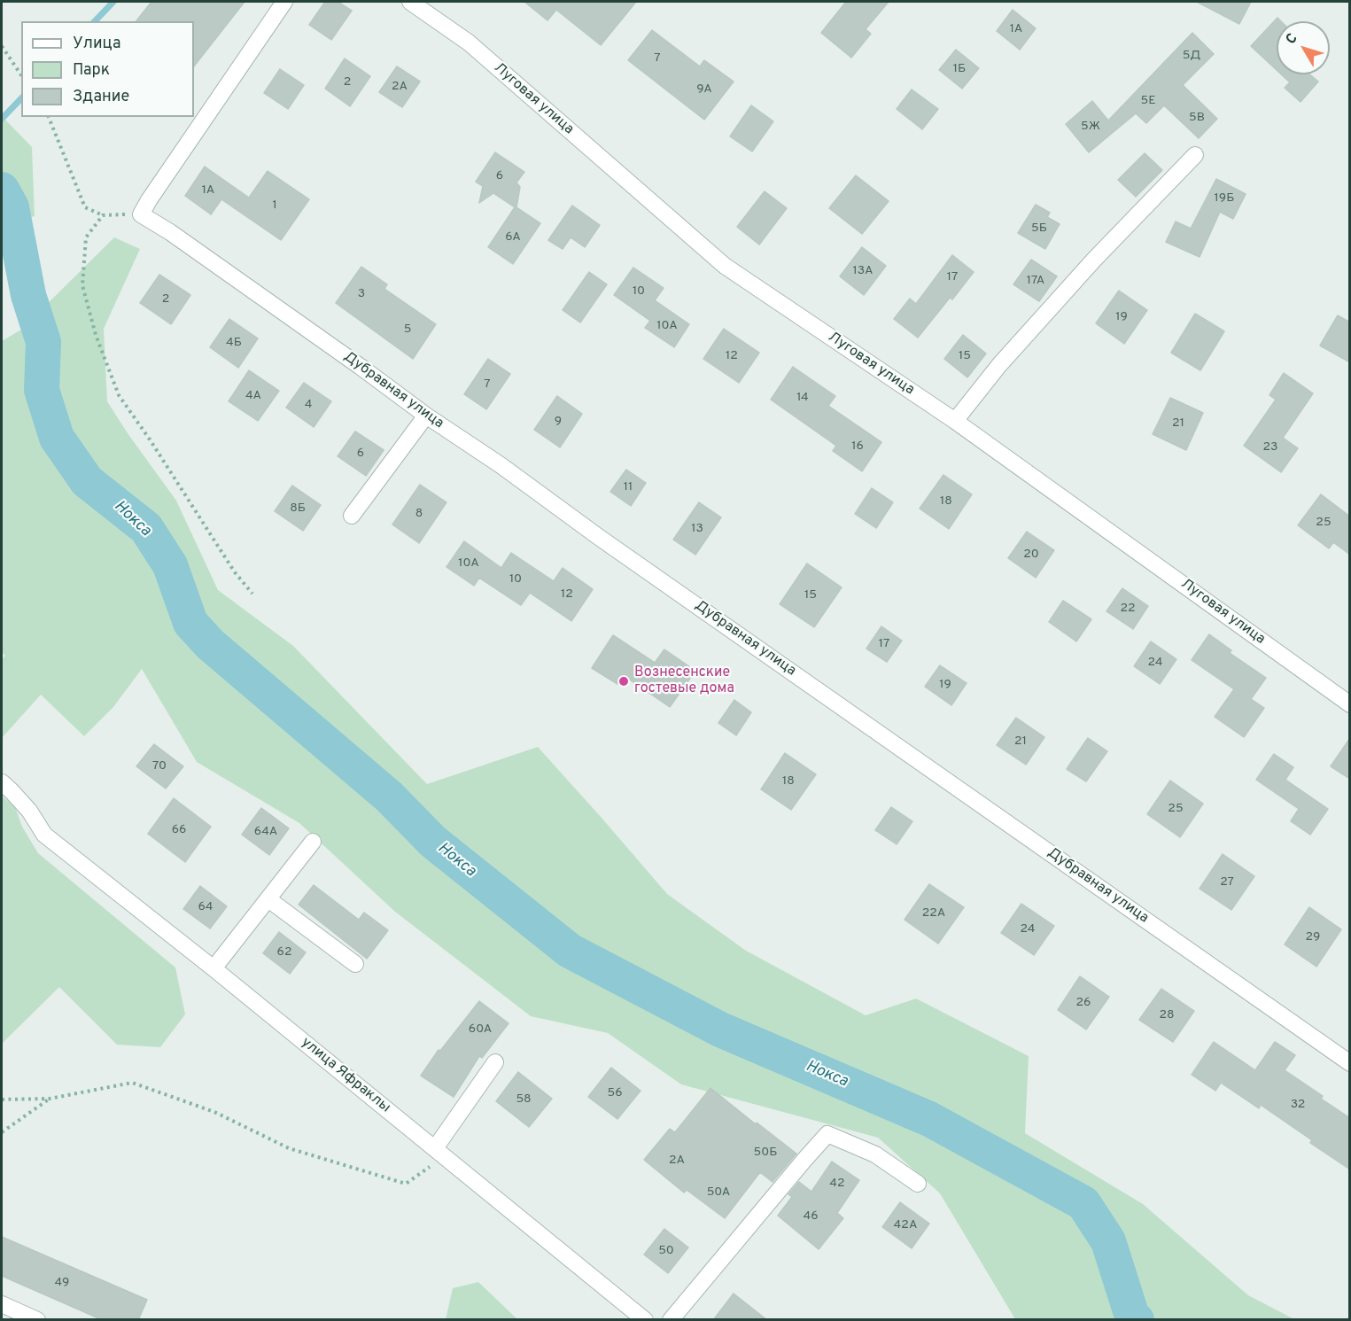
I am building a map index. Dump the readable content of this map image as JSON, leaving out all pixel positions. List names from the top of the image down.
{
  "streets": {
    "street": ["Луговая улица", "Дубравная улица", "улица Яфраклы"]
  },
  "water": ["Нокса"],
  "places": ["Вознесенские гостевые дома"],
  "house_numbers": [
    "1А",
    "5Д",
    "7",
    "1Б",
    "2",
    "2А",
    "9А",
    "5Е",
    "5В",
    "5Ж",
    "6",
    "1А",
    "19Б",
    "1",
    "5Б",
    "6А",
    "13А",
    "17",
    "17А",
    "10",
    "3",
    "2",
    "19",
    "10А",
    "5",
    "4Б",
    "12",
    "15",
    "7",
    "4А",
    "14",
    "4",
    "9",
    "21",
    "16",
    "23",
    "6",
    "11",
    "18",
    "8Б",
    "8",
    "25",
    "13",
    "20",
    "10А",
    "10",
    "12",
    "15",
    "22",
    "17",
    "24",
    "19",
    "21",
    "70",
    "18",
    "25",
    "66",
    "64А",
    "27",
    "64",
    "22А",
    "24",
    "29",
    "62",
    "26",
    "28",
    "60А",
    "56",
    "58",
    "32",
    "50Б",
    "2А",
    "42",
    "50А",
    "46",
    "42А",
    "50",
    "49"
  ],
  "legend": ["Улица", "Парк", "Здание"],
  "north": "top left"
}
